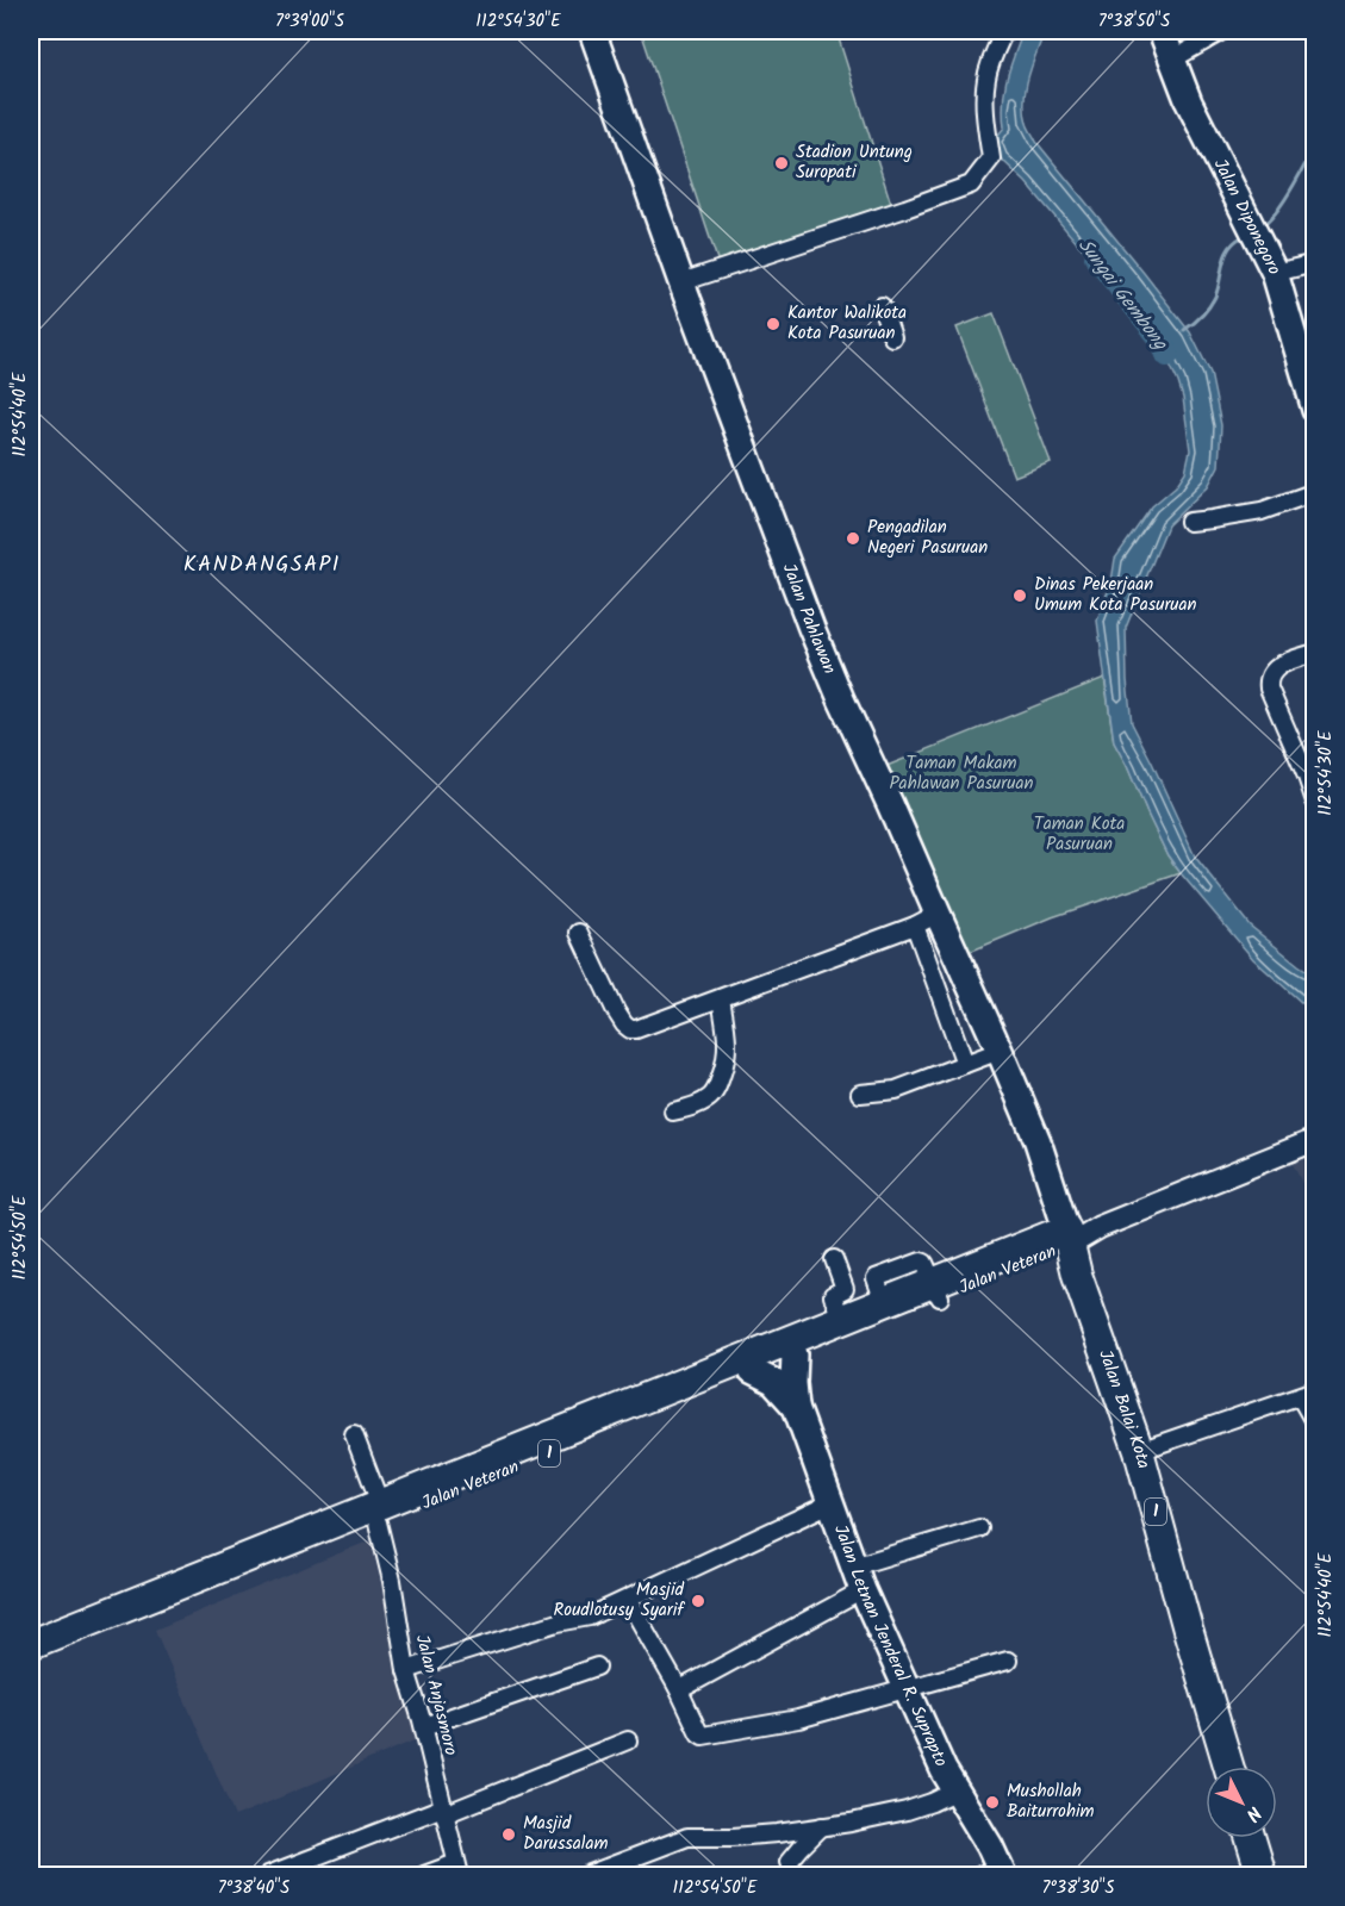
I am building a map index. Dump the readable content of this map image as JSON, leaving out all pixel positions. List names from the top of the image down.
{
  "streets": {
    "highway": ["Jalan Veteran", "Jalan Balai Kota", "1"],
    "main road": ["Jalan Diponegoro", "Jalan Pahlawan", "Jalan Letnan Jenderal R. Suprapto"],
    "street": ["Jalan Anjasmoro"]
  },
  "crossings": [
    ["Jalan Pahlawan", "Jalan Veteran"],
    ["Jalan Pahlawan", "Jalan Balai Kota"],
    ["Jalan Veteran", "Jalan Balai Kota"],
    ["Jalan Veteran", "Jalan Anjasmoro"]
  ],
  "districts": ["KANDANGSAPI"],
  "water": ["Sungai Gembong"],
  "parks": ["Taman Makam Pahlawan Pasuruan", "Taman Kota Pasuruan"],
  "places": [
    "Stadion Untung Suropati",
    "Kantor Walikota Kota Pasuruan",
    "Pengadilan Negeri Pasuruan",
    "Dinas Pekerjaan Umum Kota Pasuruan",
    "Masjid Roudlotusy Syarif",
    "Mushollah Baiturrohim",
    "Masjid Darussalam"
  ],
  "north": "bottom right",
  "coordinates": [
    "7°39'00\"S",
    "112°54'30\"E",
    "7°38'50\"S",
    "112°54'40\"E",
    "112°54'50\"E",
    "7°38'40\"S",
    "7°38'30\"S"
  ]
}
